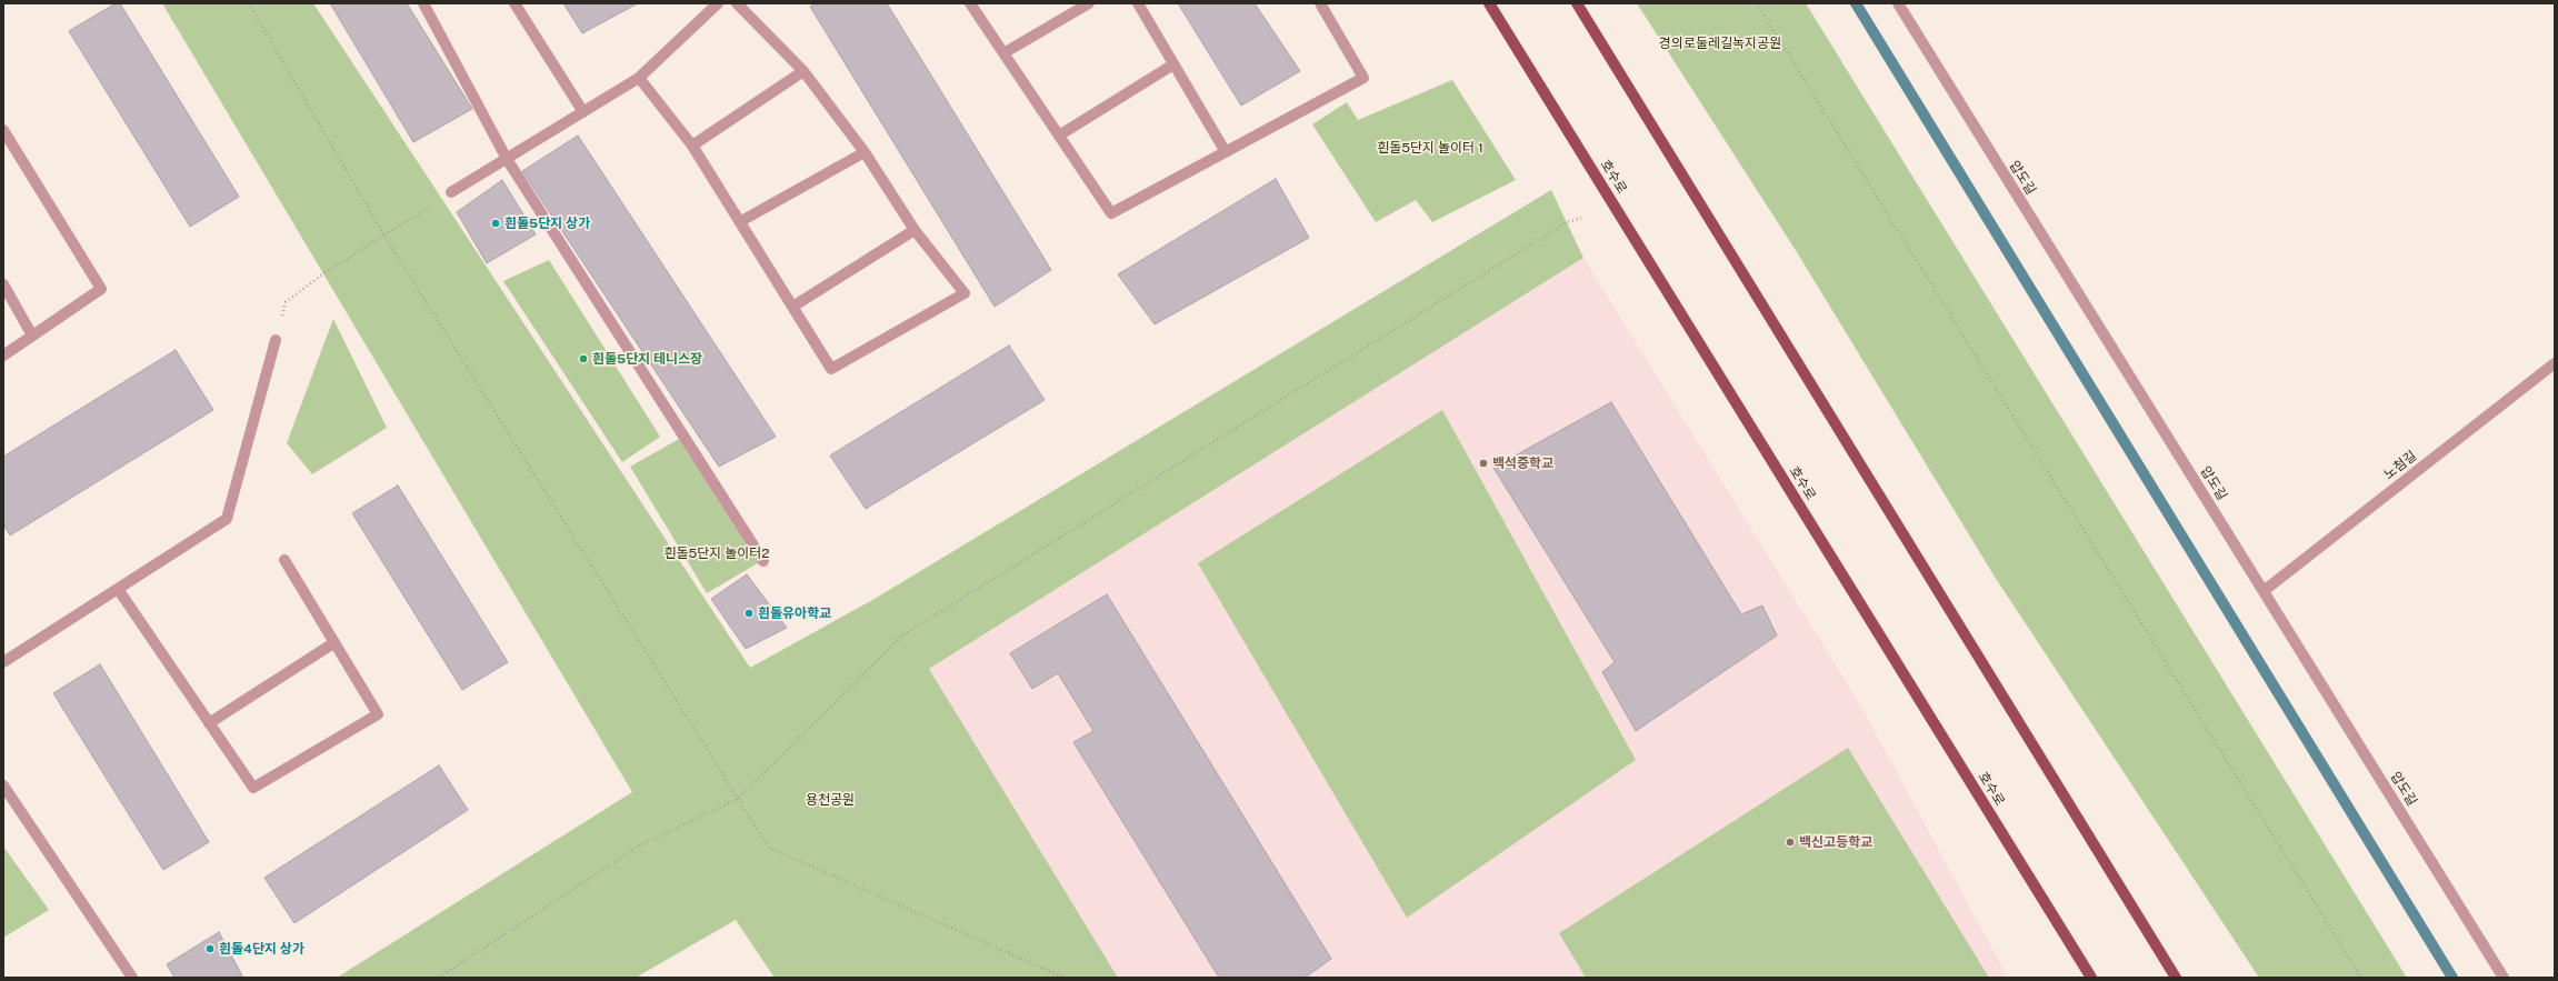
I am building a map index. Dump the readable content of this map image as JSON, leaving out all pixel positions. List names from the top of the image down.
{
  "streets": {
    "main road": ["호수로"],
    "street": ["압도길", "노첨길"]
  },
  "crossings": [
    ["압도길", "노첨길"]
  ],
  "parks": [
    "경의로둘레길녹지공원",
    "흰돌5단지 놀이터 1",
    "흰돌5단지 놀이터2",
    "용천공원"
  ],
  "places": [
    "흰돌5단지 상가",
    "흰돌5단지 테니스장",
    "백석중학교",
    "흰돌유아학교",
    "백신고등학교",
    "흰돌4단지 상가"
  ]
}
